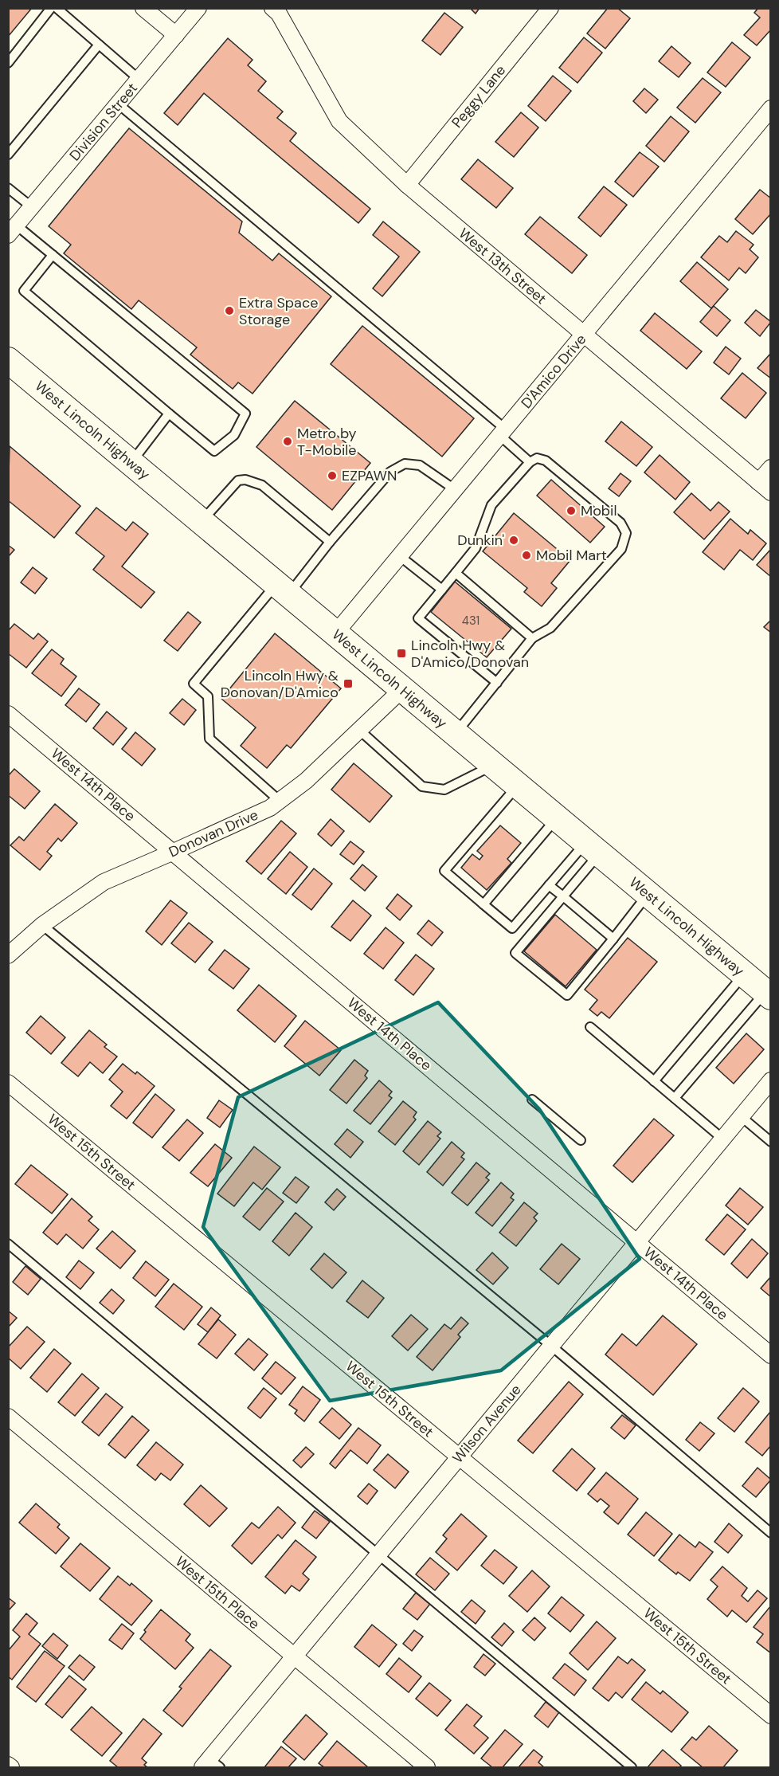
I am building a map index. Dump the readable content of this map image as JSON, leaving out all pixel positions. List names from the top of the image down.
{
  "streets": {
    "main road": ["West Lincoln Highway"],
    "street": [
      "Peggy Lane",
      "Division Street",
      "West 13th Street",
      "D'Amico Drive",
      "West 14th Place",
      "Donovan Drive",
      "West 15th Street",
      "Wilson Avenue",
      "West 15th Place"
    ]
  },
  "crossings": [
    ["Peggy Lane", "West 13th Street"],
    ["West 13th Street", "D'Amico Drive"],
    ["D'Amico Drive", "West Lincoln Highway"],
    ["West Lincoln Highway", "Donovan Drive"],
    ["West 14th Place", "Donovan Drive"],
    ["West 14th Place", "Wilson Avenue"],
    ["West 15th Street", "Wilson Avenue"],
    ["Wilson Avenue", "West 15th Place"]
  ],
  "places": {
    "other": [
      "Extra Space Storage",
      "Metro by T-Mobile",
      "EZPAWN",
      "Mobil",
      "Dunkin'",
      "Mobil Mart"
    ],
    "transit": ["Lincoln Hwy & D'Amico/Donovan", "Lincoln Hwy & Donovan/D'Amico"]
  },
  "house_numbers": ["431"]
}
